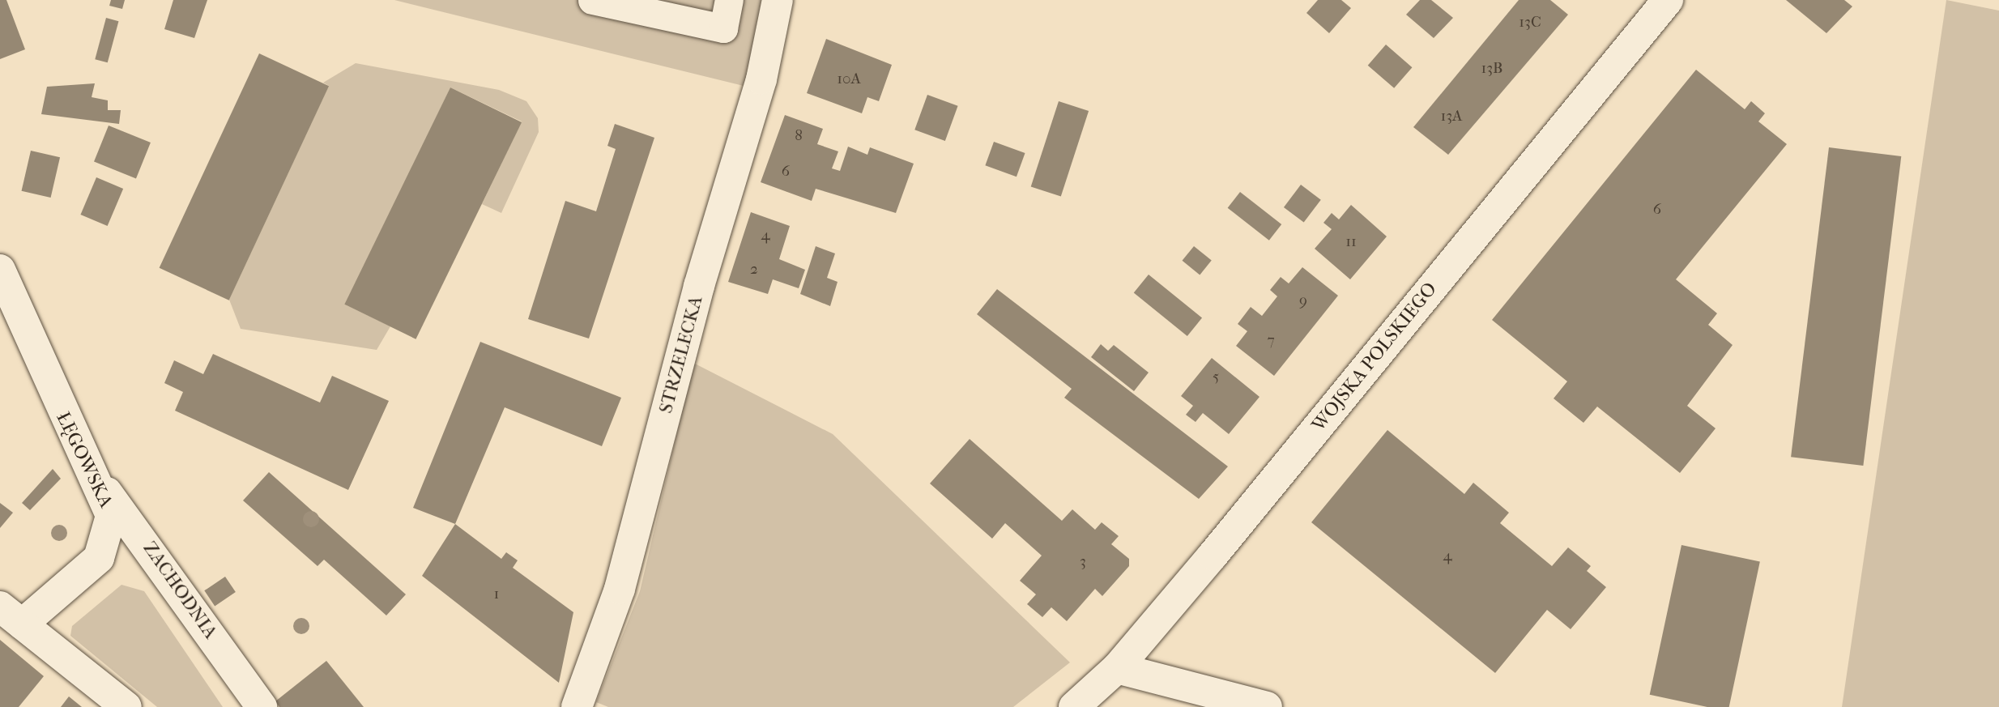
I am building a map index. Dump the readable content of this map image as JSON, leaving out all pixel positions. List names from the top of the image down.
{
  "streets": {
    "street": [
      "STRZELECKA",
      "WOJSKA POLSKIEGO",
      "ŁĘGOWSKA",
      "ZACHODNIA"
    ]
  },
  "crossings": [
    ["ŁĘGOWSKA", "ZACHODNIA"]
  ],
  "house_numbers": [
    "13C",
    "13B",
    "10A",
    "13A",
    "8",
    "6",
    "6",
    "4",
    "11",
    "2",
    "9",
    "7",
    "5",
    "4",
    "3",
    "1"
  ]
}
